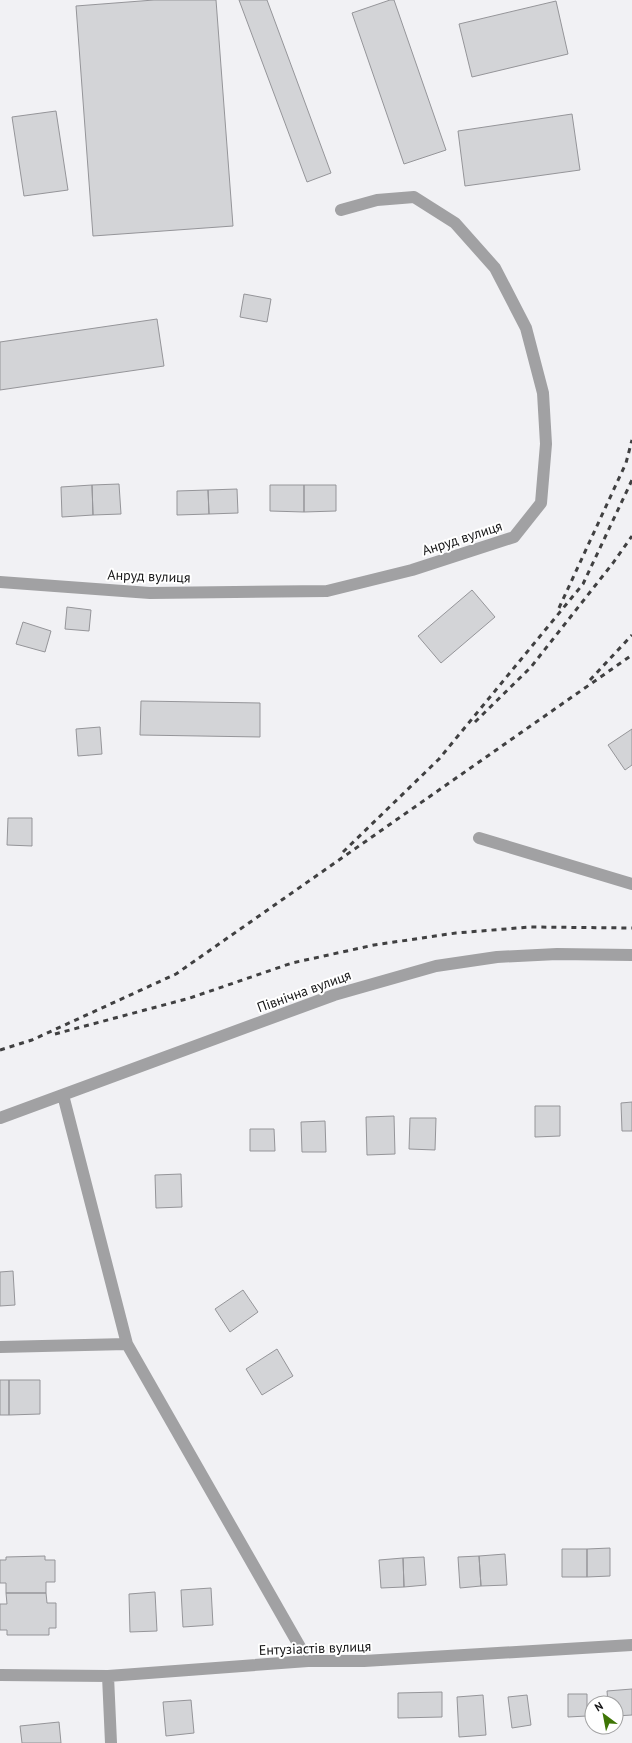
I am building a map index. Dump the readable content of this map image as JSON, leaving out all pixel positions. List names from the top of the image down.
{
  "streets": {
    "street": ["Анруд вулиця", "Північна вулиця", "Ентузіастів вулиця"]
  },
  "north": "top left"
}
